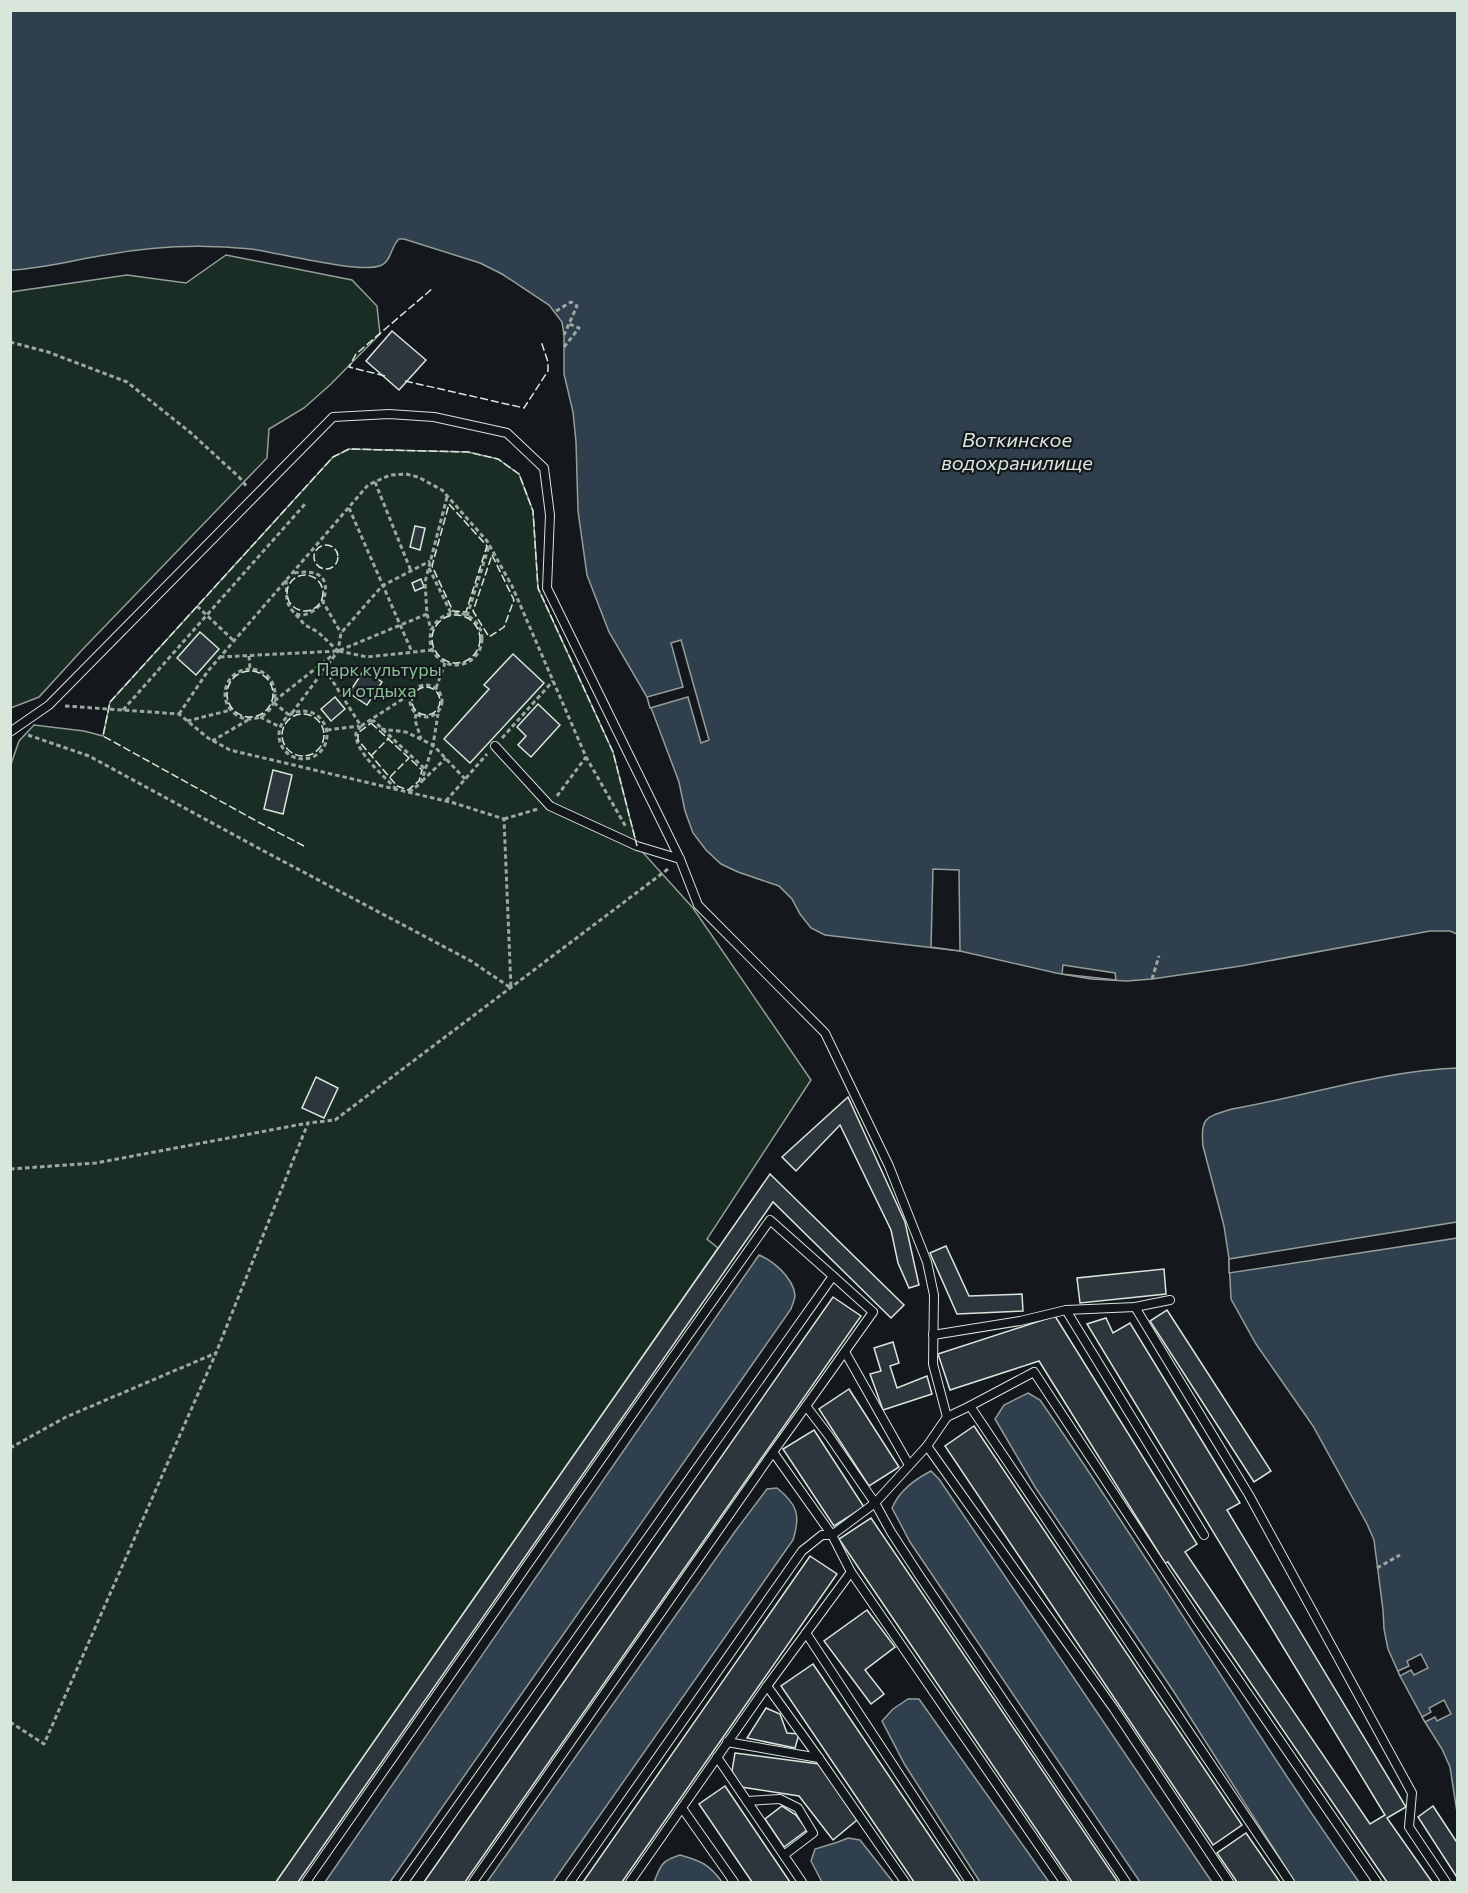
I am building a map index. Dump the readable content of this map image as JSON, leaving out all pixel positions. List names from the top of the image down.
{
  "water": ["Воткинское водохранилище"],
  "parks": ["Парк культуры и отдыха"]
}
